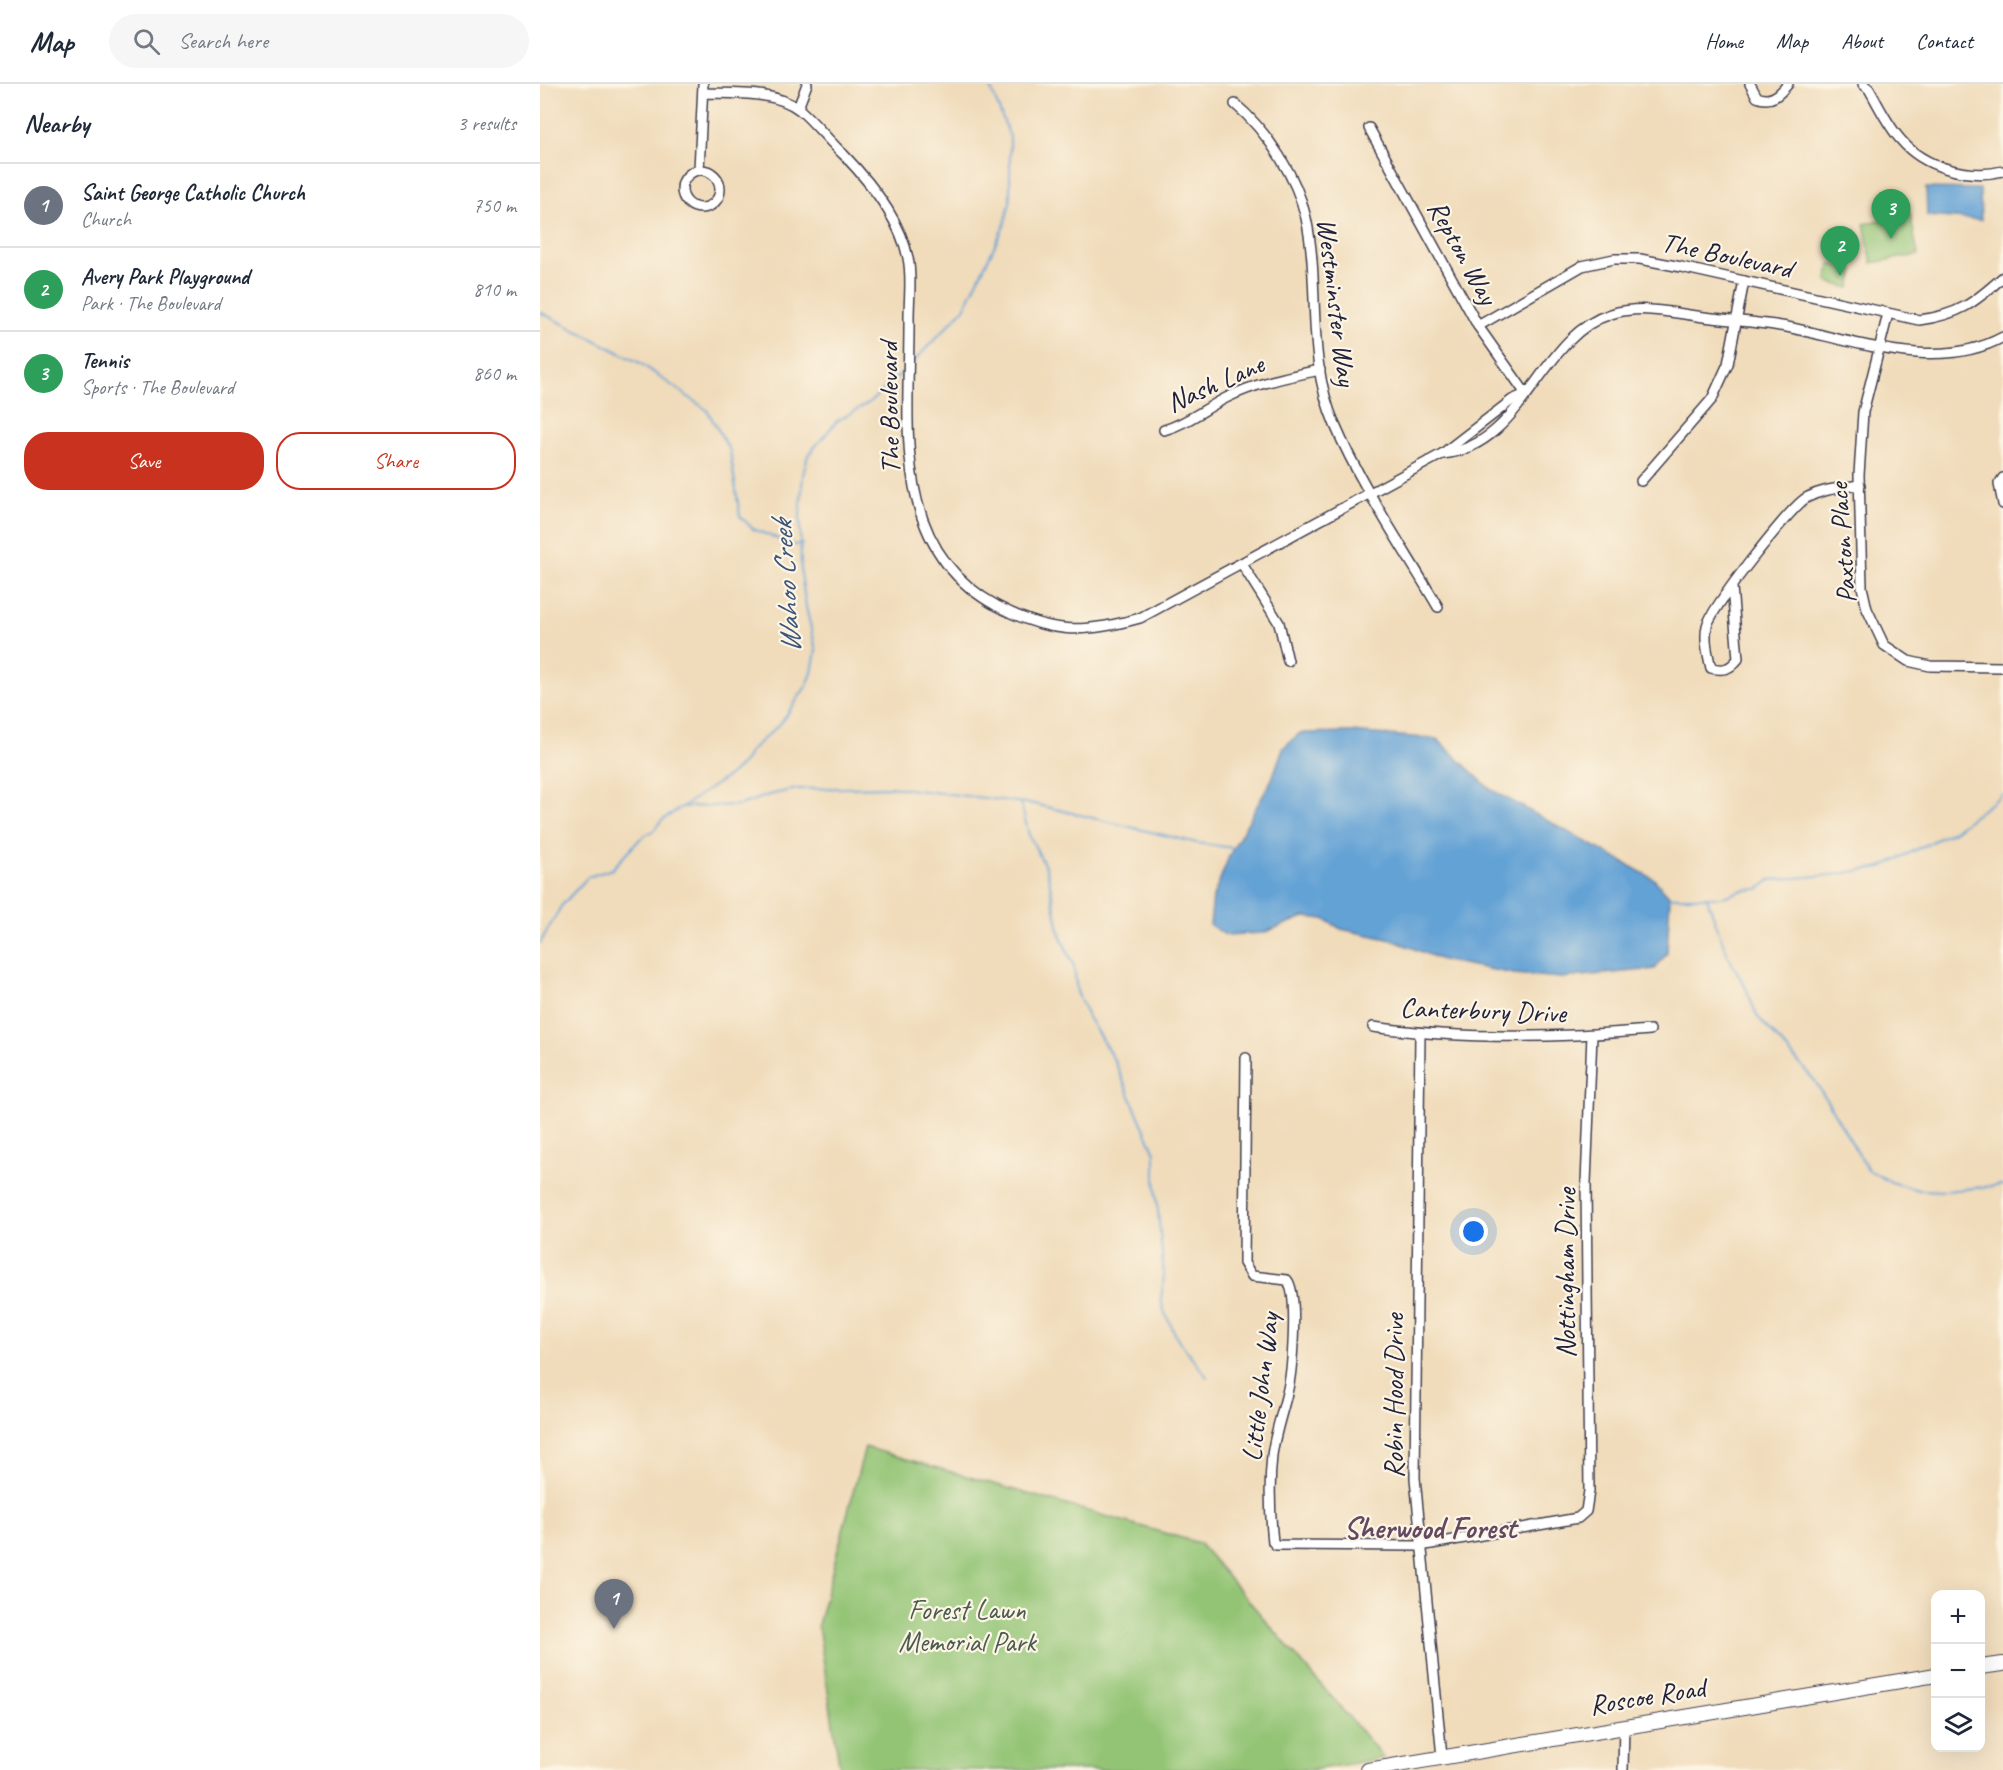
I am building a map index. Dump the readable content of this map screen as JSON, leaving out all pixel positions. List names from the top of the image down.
{
  "streets": {
    "main road": ["Roscoe Road"],
    "street": [
      "Repton Way",
      "The Boulevard",
      "Westminster Way",
      "Nash Lane",
      "Paxton Place",
      "Canterbury Drive",
      "Nottingham Drive",
      "Little John Way",
      "Robin Hood Drive"
    ]
  },
  "crossings": [
    ["Repton Way", "The Boulevard"],
    ["The Boulevard", "Westminster Way"],
    ["The Boulevard", "Paxton Place"],
    ["Westminster Way", "Nash Lane"],
    ["Canterbury Drive", "Nottingham Drive"],
    ["Canterbury Drive", "Robin Hood Drive"],
    ["Nottingham Drive", "Little John Way"],
    ["Nottingham Drive", "Robin Hood Drive"],
    ["Little John Way", "Robin Hood Drive"],
    ["Robin Hood Drive", "Roscoe Road"]
  ],
  "districts": ["Sherwood Forest"],
  "water": ["Wahoo Creek"],
  "parks": ["Forest Lawn Memorial Park"],
  "page": {
    "header": "Map",
    "search": "Search here",
    "nav": [
      "Home",
      "Map",
      "About",
      "Contact"
    ],
    "heading": ["Nearby", "3 results"],
    "list": [
      {
        "mark": "1",
        "name": "Saint George Catholic Church",
        "note": "Church",
        "value": "750 m"
      },
      {
        "mark": "2",
        "name": "Avery Park Playground",
        "note": "Park · The Boulevard",
        "value": "810 m"
      },
      {
        "mark": "3",
        "name": "Tennis",
        "note": "Sports · The Boulevard",
        "value": "860 m"
      }
    ],
    "pins": ["3", "2", "1"],
    "buttons": ["Save", "Share"],
    "map_buttons": ["+", "−"]
  }
}
